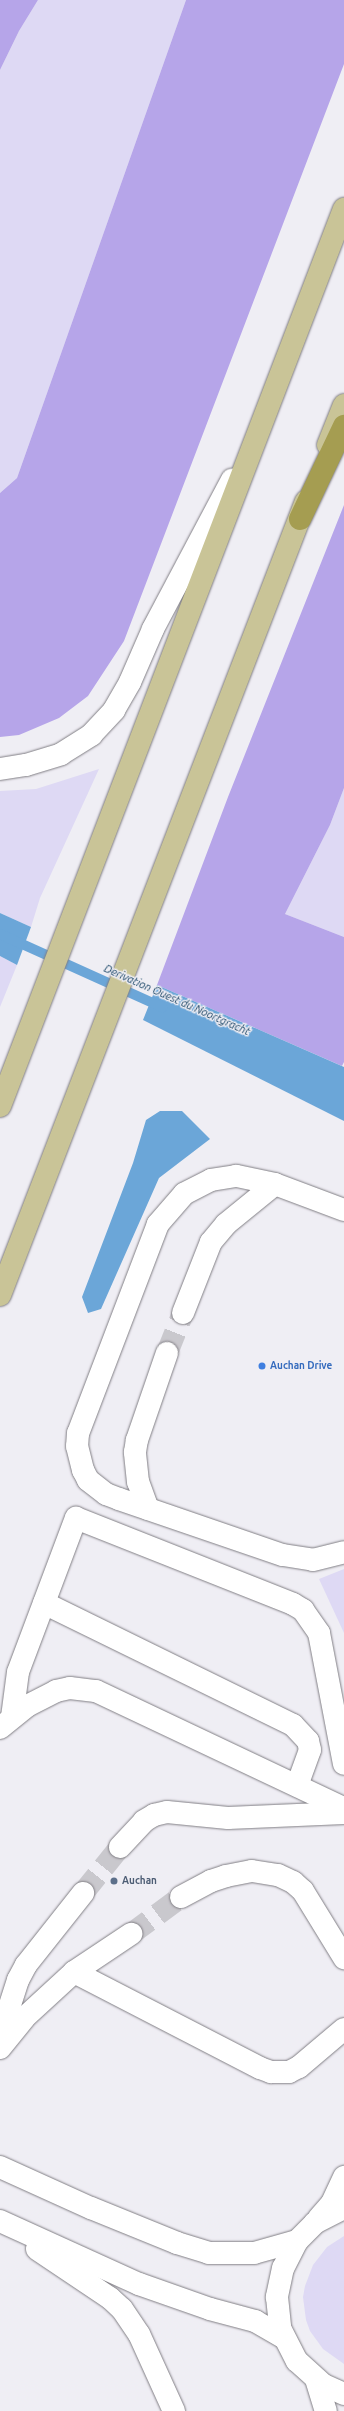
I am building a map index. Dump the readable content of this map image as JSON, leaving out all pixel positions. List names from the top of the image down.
{
  "water": ["Derivation Ouest du Noortgracht"],
  "places": ["Auchan Drive", "Auchan"]
}
